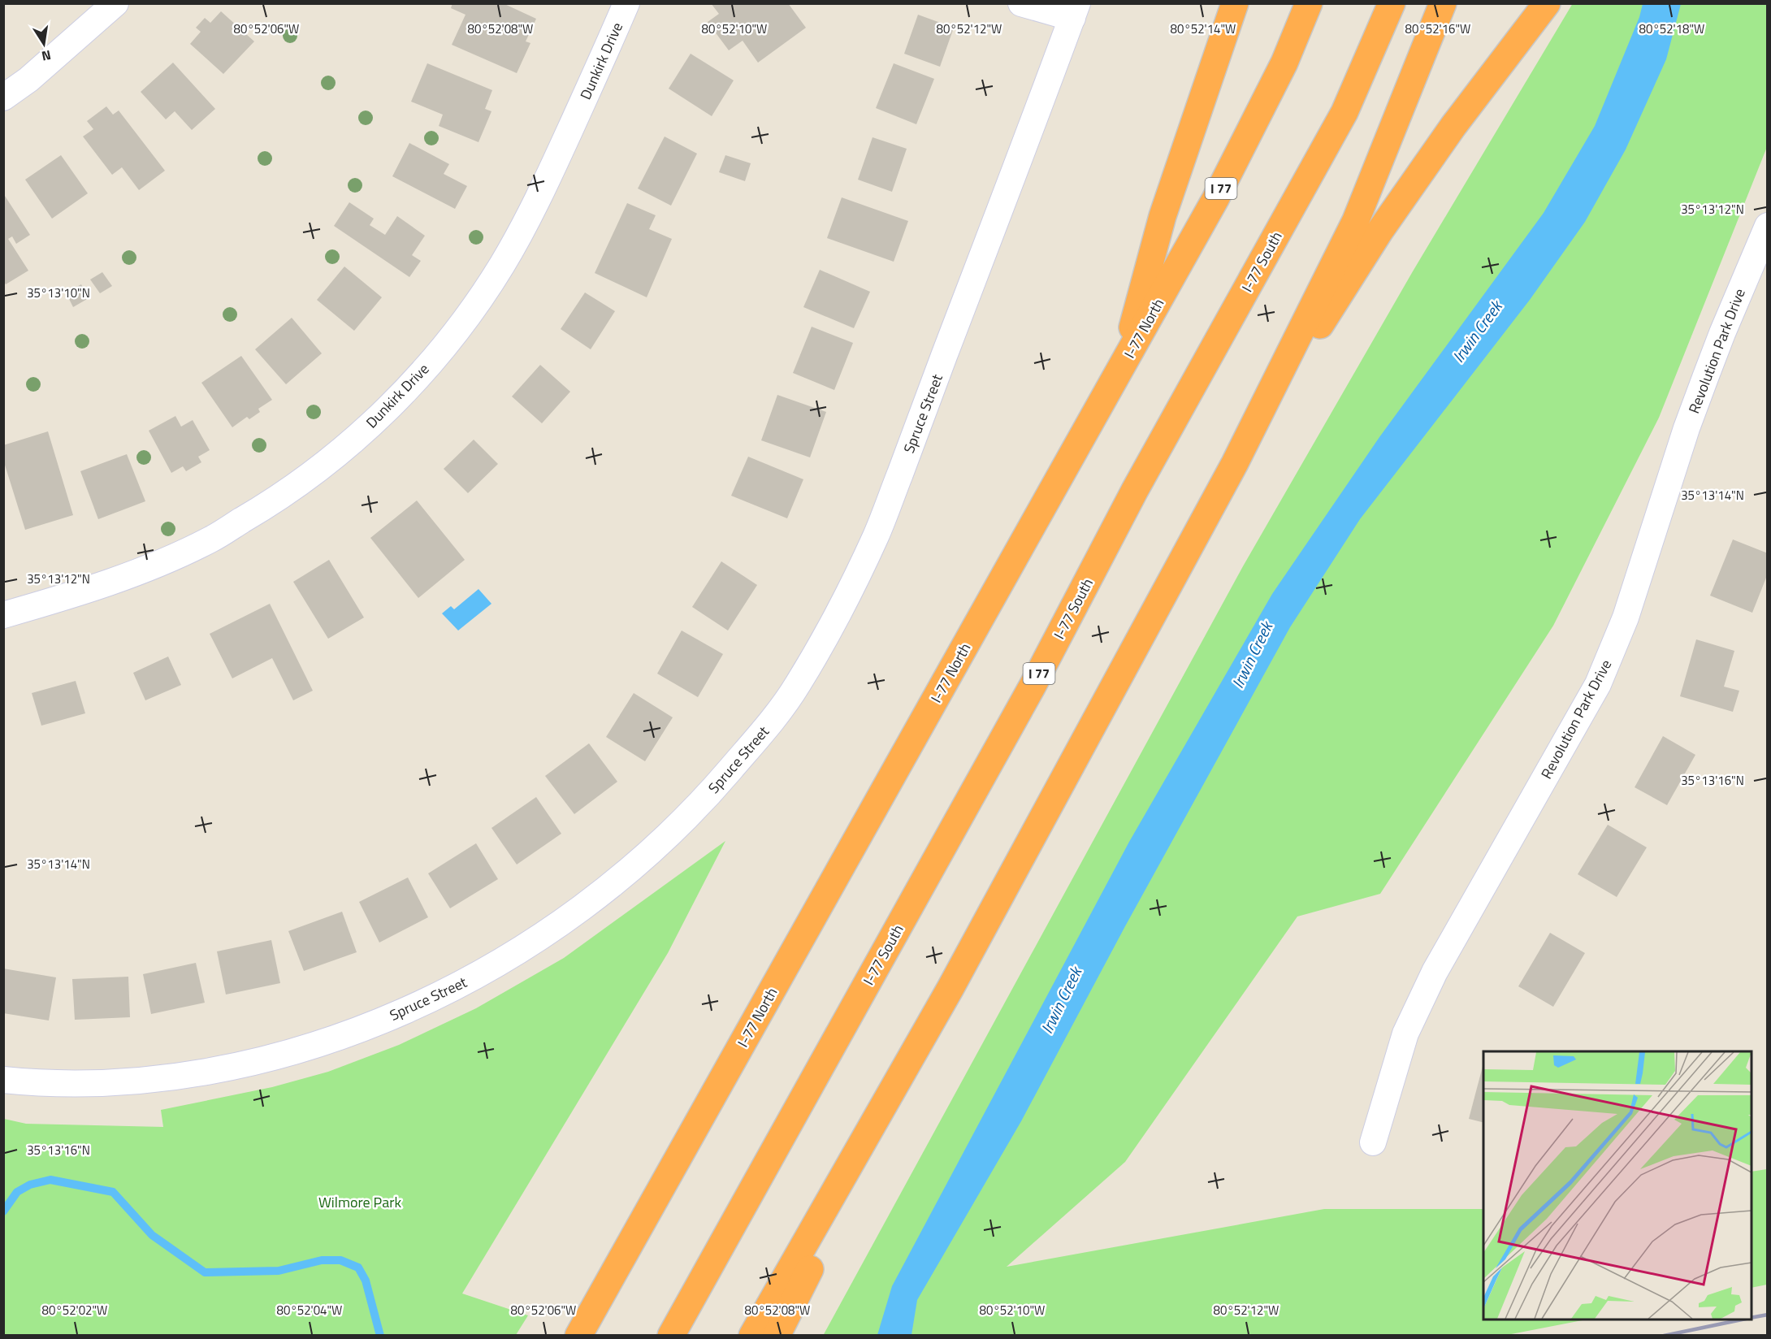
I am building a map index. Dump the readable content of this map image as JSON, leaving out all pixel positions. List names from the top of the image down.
{
  "streets": {
    "highway": ["I 77", "I-77 South", "I-77 North"],
    "street": ["Dunkirk Drive", "Revolution Park Drive", "Spruce Street"]
  },
  "water": ["Irwin Creek"],
  "parks": ["Wilmore Park"],
  "north": "bottom",
  "coordinates": [
    "80°52'06\"W",
    "80°52'08\"W",
    "80°52'10\"W",
    "80°52'12\"W",
    "80°52'14\"W",
    "80°52'16\"W",
    "80°52'18\"W",
    "35°13'12\"N",
    "35°13'10\"N",
    "35°13'14\"N",
    "35°13'16\"N",
    "80°52'02\"W",
    "80°52'04\"W"
  ]
}
